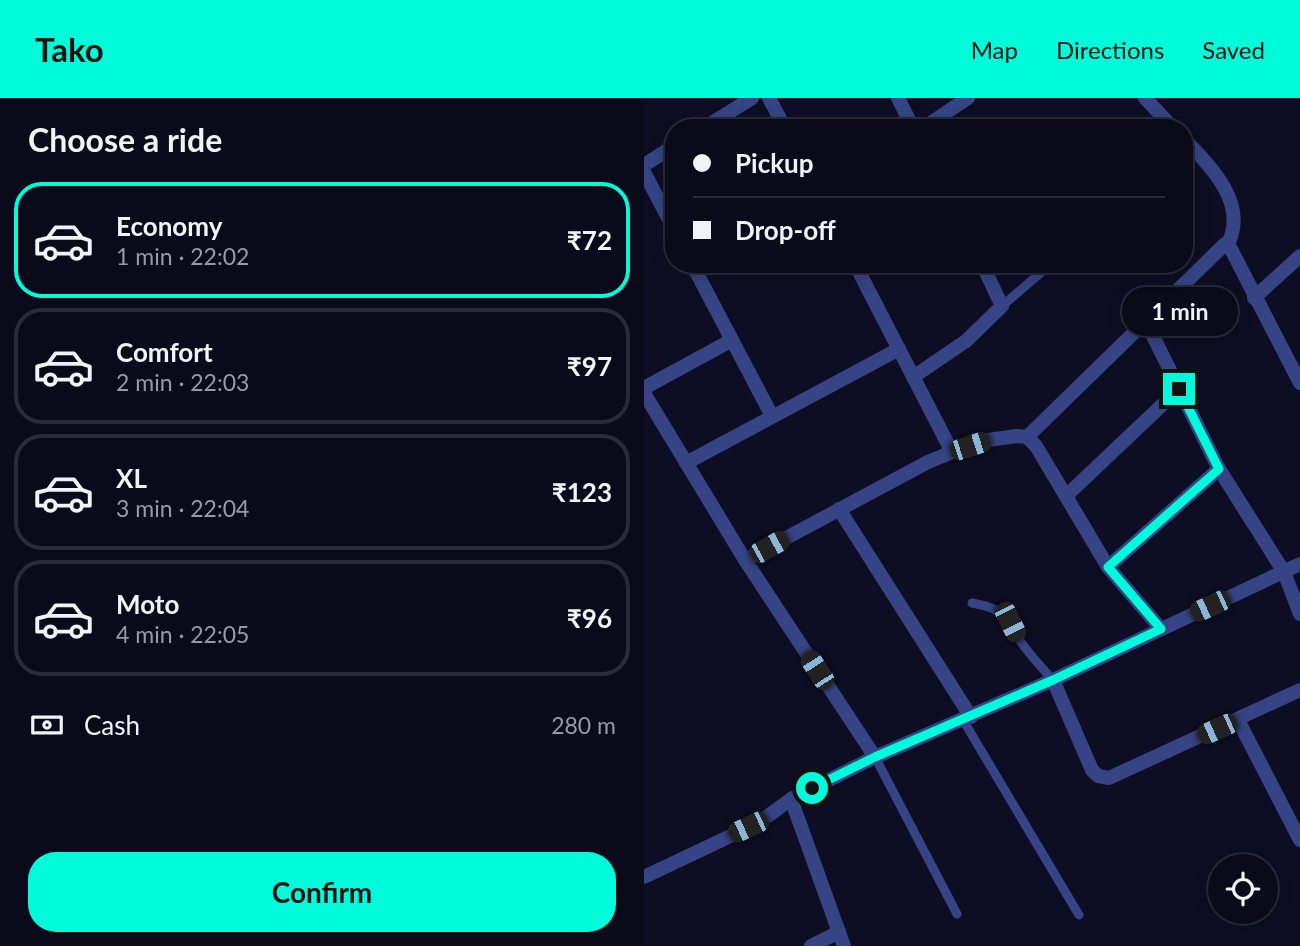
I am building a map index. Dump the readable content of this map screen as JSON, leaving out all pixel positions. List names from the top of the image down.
{
  "page": {
    "header": "Tako",
    "nav": ["Map", "Directions", "Saved"],
    "heading": "Choose a ride",
    "banner": ["Pickup", "Drop-off"],
    "list": [
      {
        "name": "Economy",
        "note": "1 min · 22:02",
        "value": "₹72"
      },
      {
        "name": "Comfort",
        "note": "2 min · 22:03",
        "value": "₹97"
      },
      {
        "name": "XL",
        "note": "3 min · 22:04",
        "value": "₹123"
      },
      {
        "name": "Moto",
        "note": "4 min · 22:05",
        "value": "₹96"
      }
    ],
    "bubble": "1 min",
    "pay": ["Cash", "280 m"],
    "buttons": "Confirm"
  }
}
